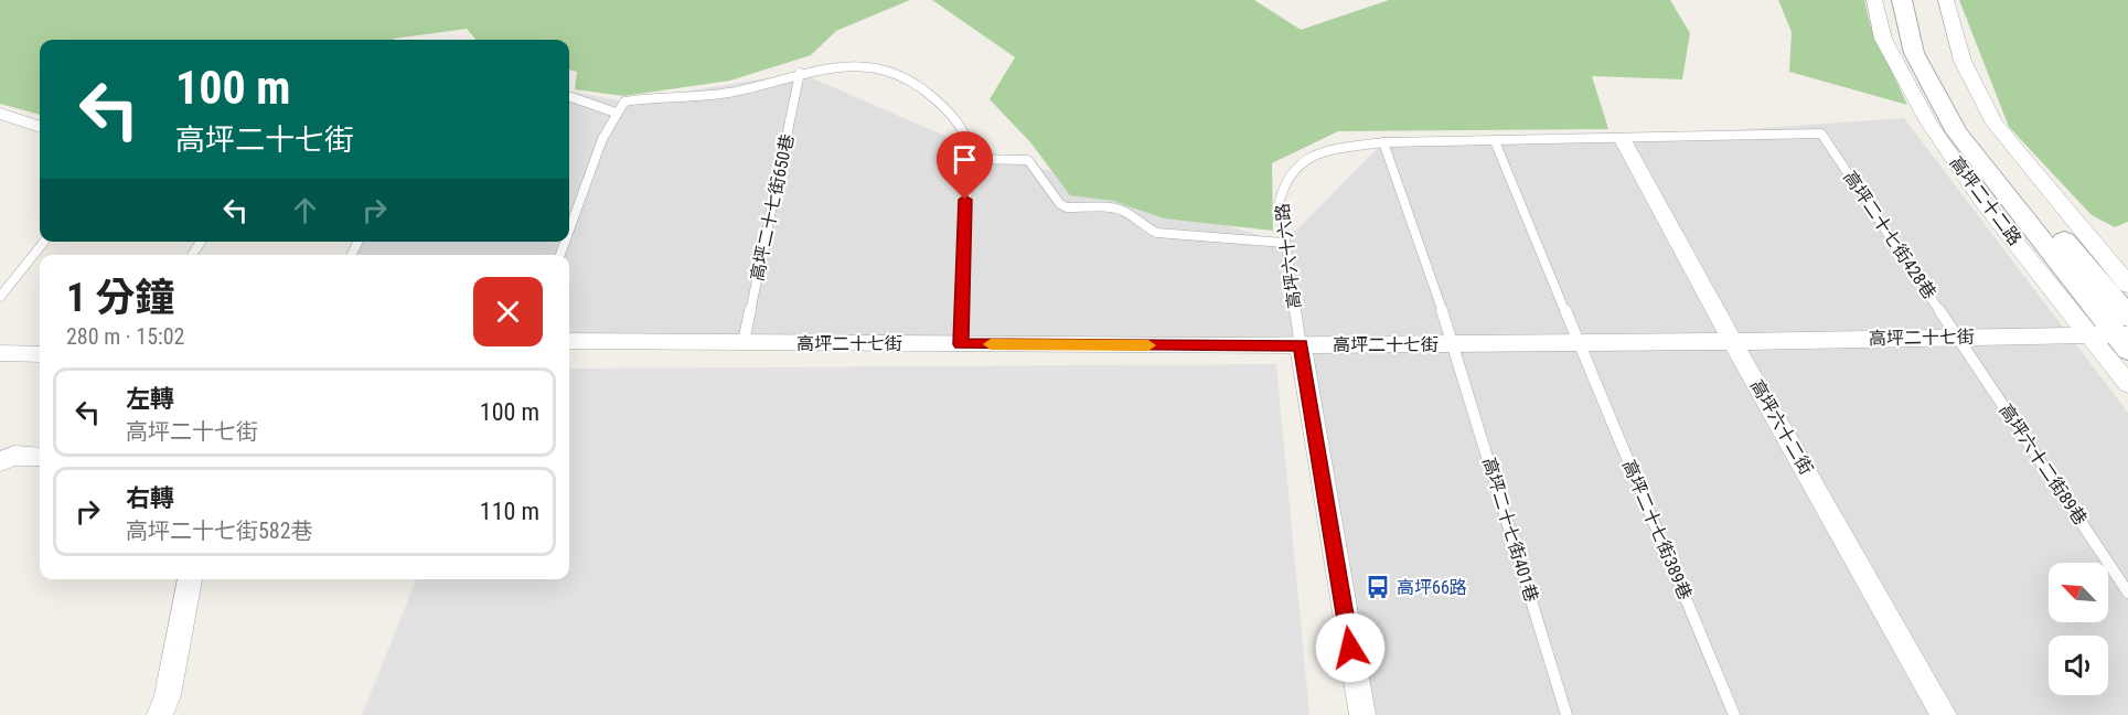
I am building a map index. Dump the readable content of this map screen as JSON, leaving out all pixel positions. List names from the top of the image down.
{
  "streets": {
    "street": [
      "高坪二十二路",
      "高坪六十六路",
      "高坪二十七街",
      "高坪六十二街"
    ],
    "lane": [
      "高坪二十七街650巷",
      "高坪二十七街428巷",
      "高坪六十二街89巷",
      "高坪二十七街401巷",
      "高坪二十七街389巷"
    ]
  },
  "crossings": [
    ["高坪二十二路", "高坪二十七街"],
    ["高坪二十七街650巷", "高坪二十七街"],
    ["高坪二十七街428巷", "高坪六十六路"],
    ["高坪二十七街428巷", "高坪二十七街"],
    ["高坪二十七街428巷", "高坪六十二街89巷"],
    ["高坪六十六路", "高坪二十七街"],
    ["高坪六十六路", "高坪六十二街"],
    ["高坪六十六路", "高坪二十七街401巷"],
    ["高坪六十六路", "高坪二十七街389巷"],
    ["高坪二十七街", "高坪六十二街"],
    ["高坪二十七街", "高坪六十二街89巷"],
    ["高坪二十七街", "高坪二十七街401巷"],
    ["高坪二十七街", "高坪二十七街389巷"]
  ],
  "places": {
    "bus stop": ["高坪66路"]
  },
  "north": "top left",
  "page": {
    "turn": ["100 m", "高坪二十七街"],
    "heading": ["1 分鐘", "280 m · 15:02"],
    "list": [
      {
        "name": "左轉",
        "note": "高坪二十七街",
        "value": "100 m"
      },
      {
        "name": "右轉",
        "note": "高坪二十七街582巷",
        "value": "110 m"
      }
    ]
  }
}
